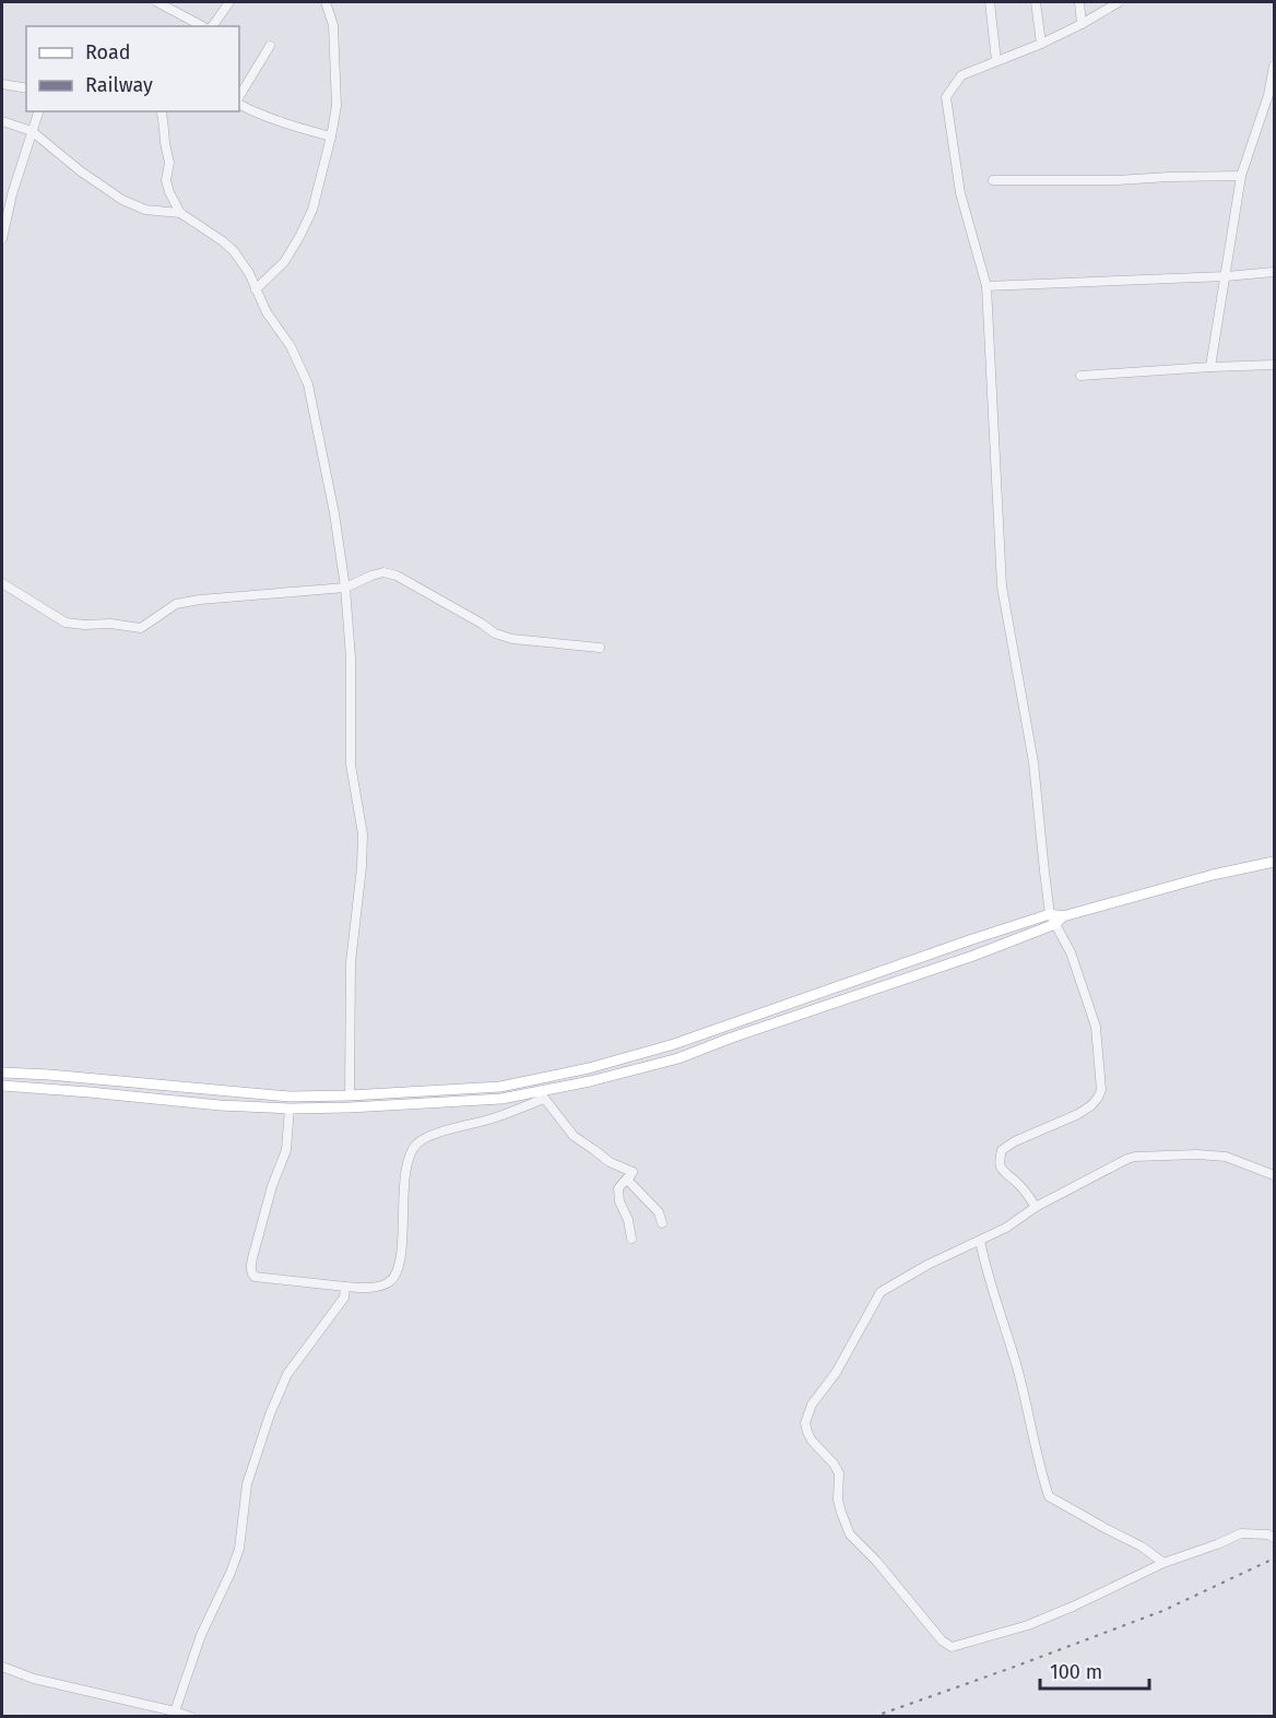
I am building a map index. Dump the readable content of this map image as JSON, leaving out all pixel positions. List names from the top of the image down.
{
  "legend": ["Road", "Railway"],
  "scale_bar": "100 m"
}
